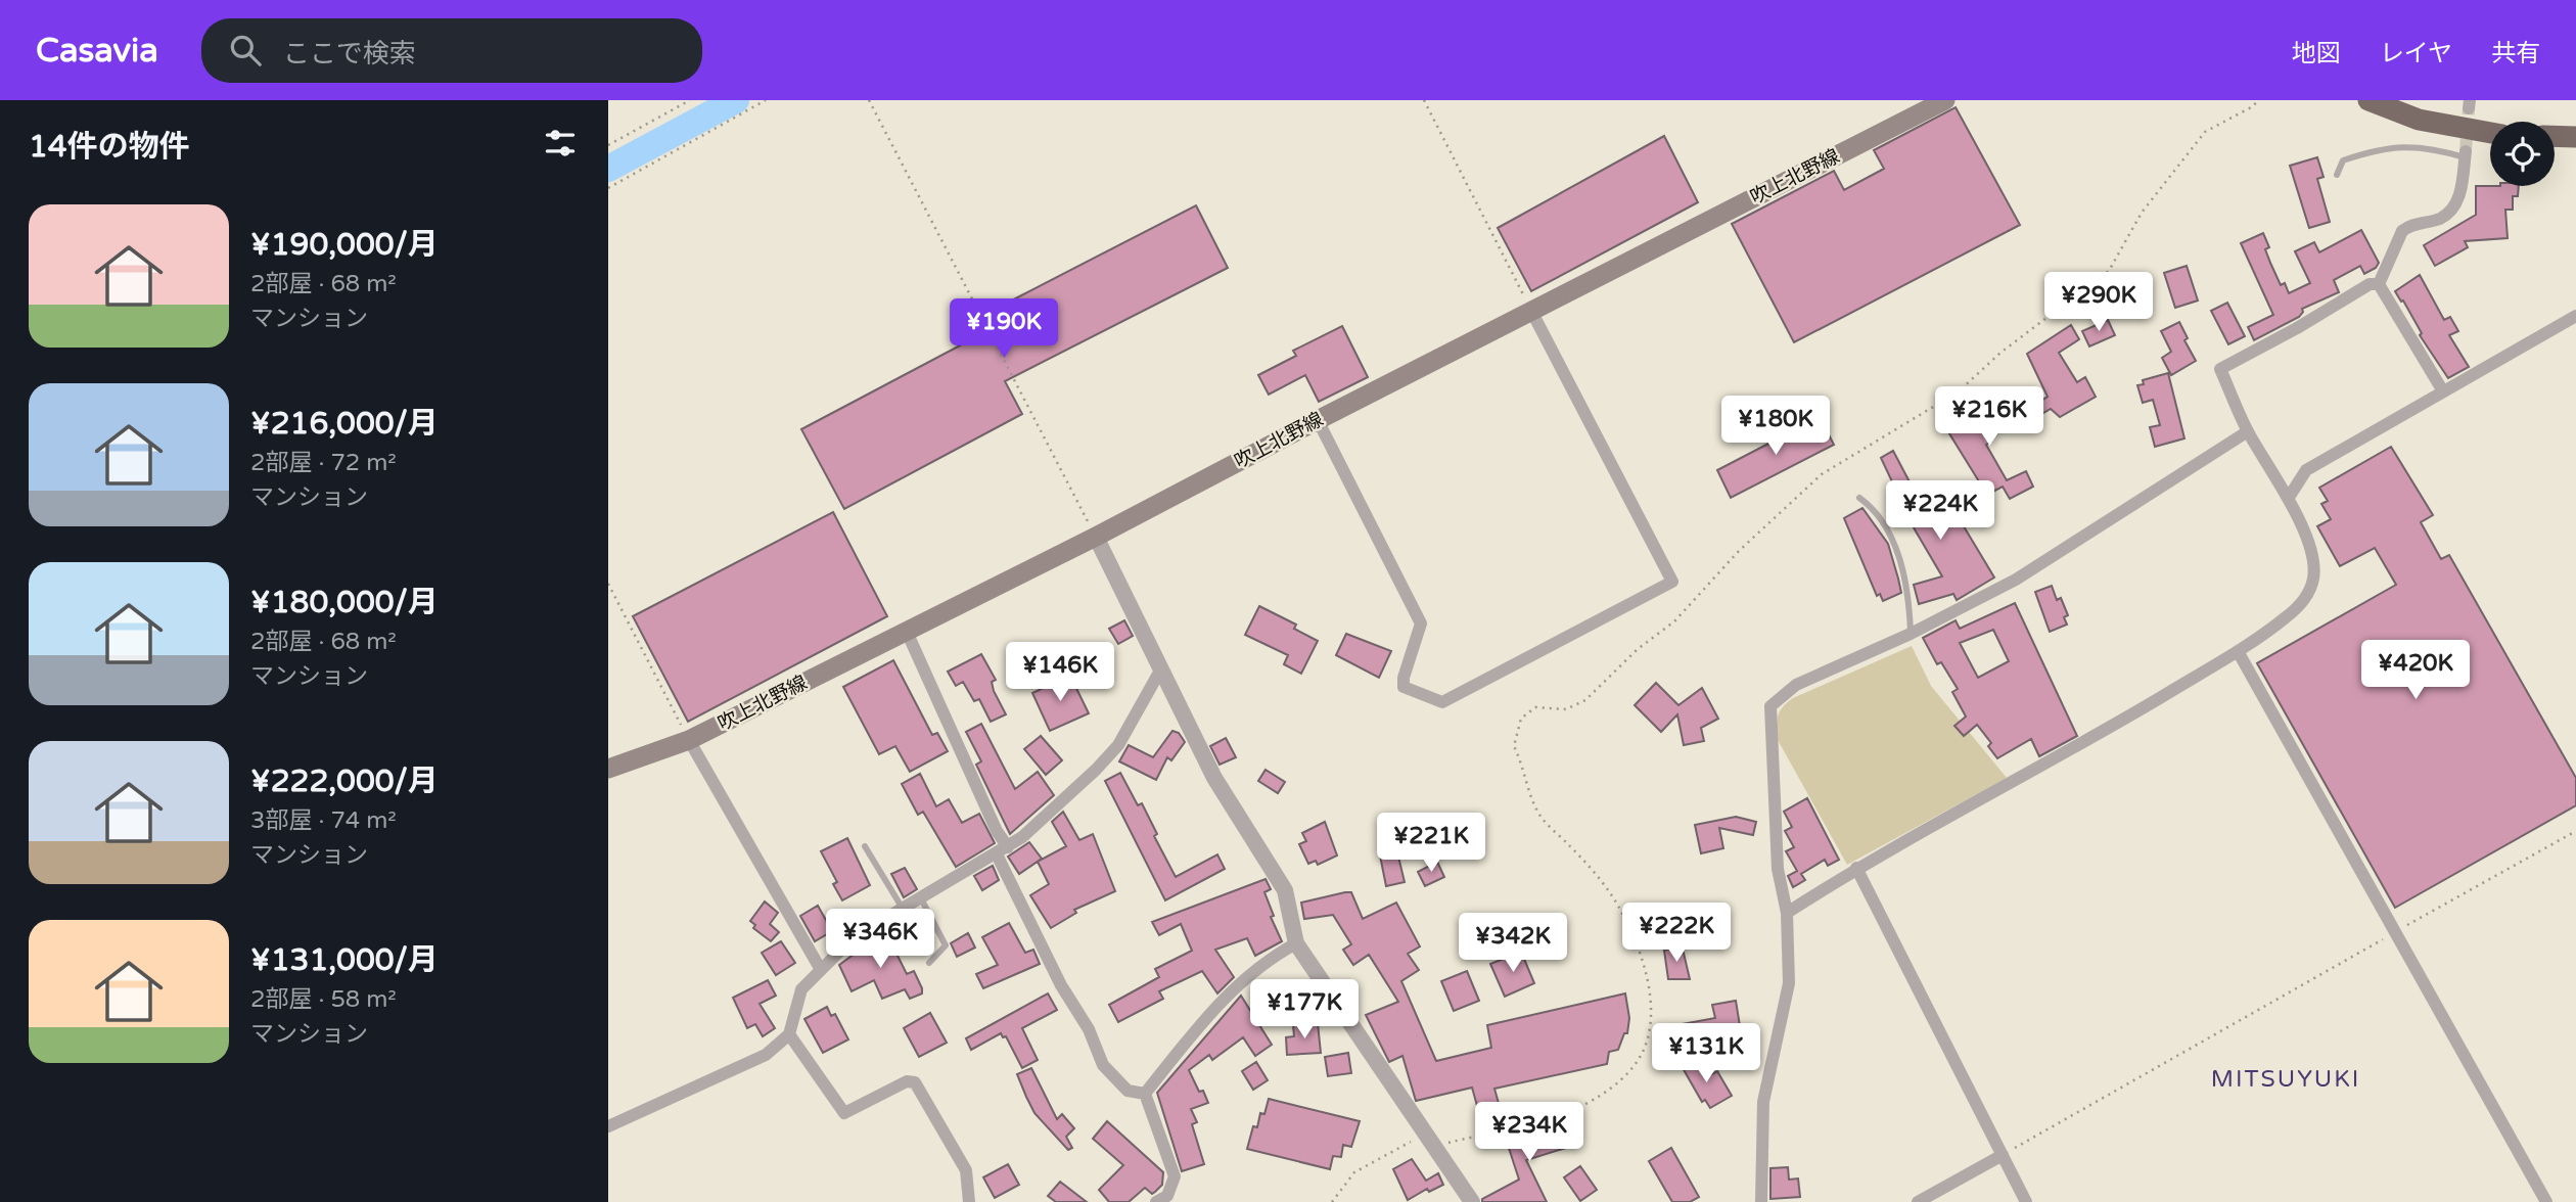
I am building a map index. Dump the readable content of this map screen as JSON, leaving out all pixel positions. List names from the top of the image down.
{
  "streets": {
    "main road": ["吹上北野線"]
  },
  "districts": ["MITSUYUKI"],
  "page": {
    "header": "Casavia",
    "search": "ここで検索",
    "nav": ["地図", "レイヤ", "共有"],
    "heading": "14件の物件",
    "list": [
      {
        "name": "¥190,000/月",
        "note": "2部屋 · 68 m² · マンション"
      },
      {
        "name": "¥216,000/月",
        "note": "2部屋 · 72 m² · マンション"
      },
      {
        "name": "¥180,000/月",
        "note": "2部屋 · 68 m² · マンション"
      },
      {
        "name": "¥222,000/月",
        "note": "3部屋 · 74 m² · マンション"
      },
      {
        "name": "¥131,000/月",
        "note": "2部屋 · 58 m² · マンション"
      }
    ],
    "price": [
      "¥290K",
      "¥190K",
      "¥216K",
      "¥180K",
      "¥224K",
      "¥420K",
      "¥146K",
      "¥221K",
      "¥222K",
      "¥346K",
      "¥342K",
      "¥177K",
      "¥131K",
      "¥234K"
    ]
  }
}
